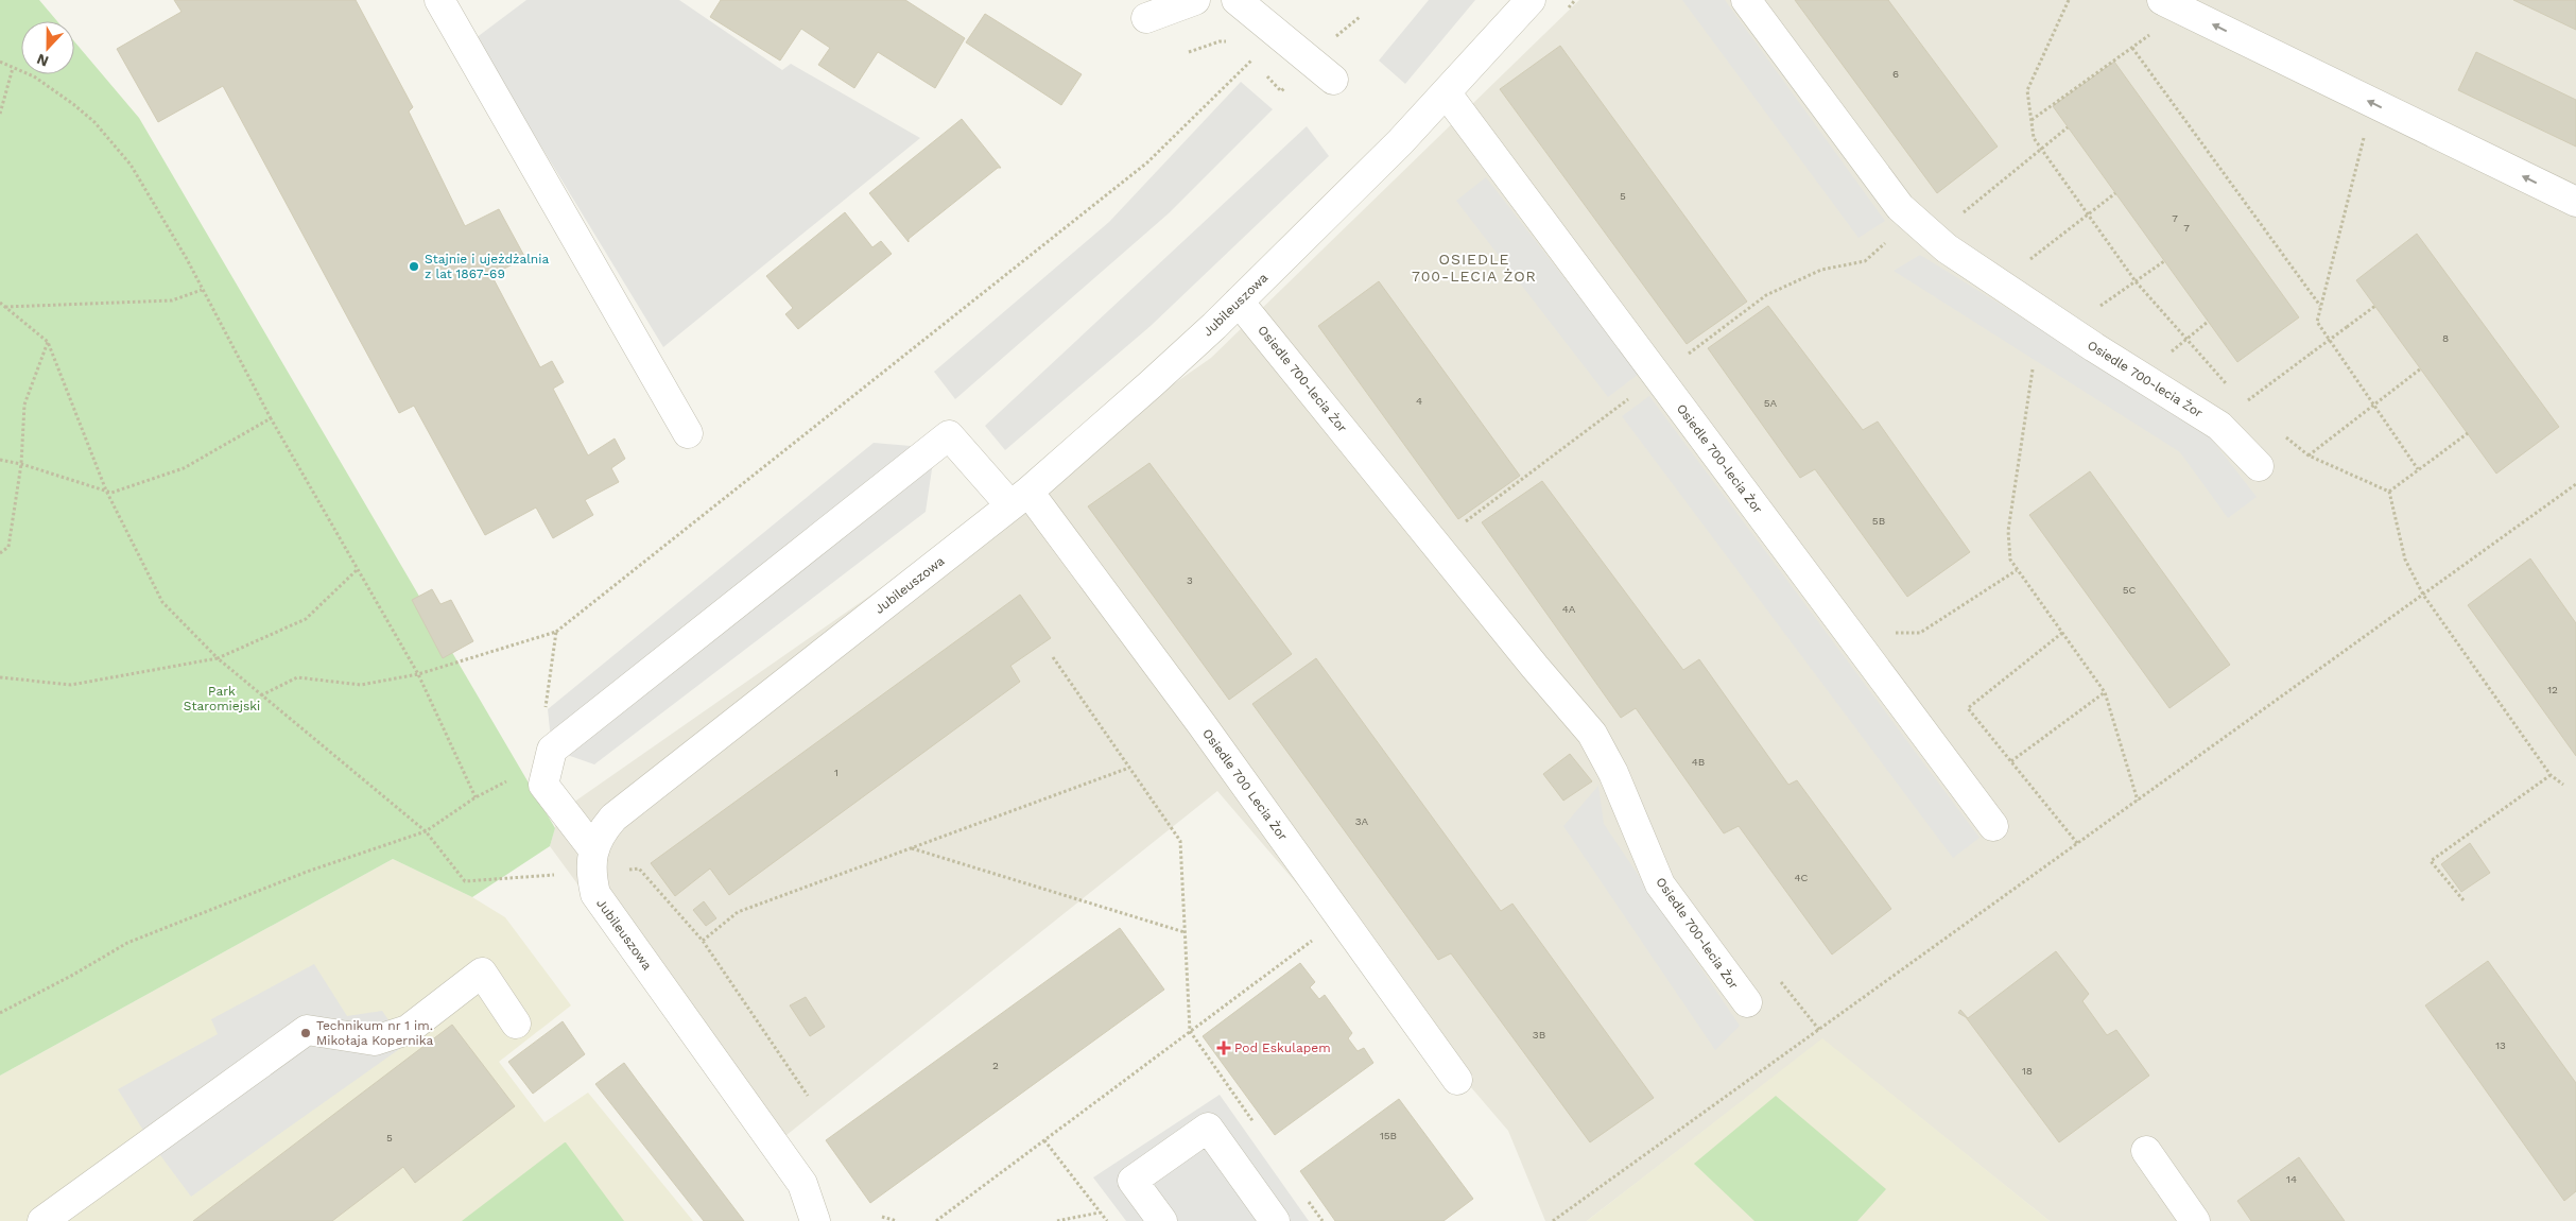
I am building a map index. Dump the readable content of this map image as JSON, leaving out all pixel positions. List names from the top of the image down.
{
  "streets": {
    "street": ["Jubileuszowa", "Osiedle 700-lecia Żor", "Osiedle 700 Lecia Żor"]
  },
  "crossings": [
    ["Jubileuszowa", "Osiedle 700-lecia Żor"],
    ["Jubileuszowa", "Osiedle 700 Lecia Żor"]
  ],
  "districts": ["OSIEDLE 700-LECIA ŻOR"],
  "parks": ["Park Staromiejski"],
  "places": {
    "other": ["Stajnie i ujeżdżalnia z lat 1867-69", "Technikum nr 1 im. Mikołaja Kopernika"],
    "health": ["Pod Eskulapem"]
  },
  "house_numbers": [
    "6",
    "5",
    "7",
    "7",
    "8",
    "4",
    "5A",
    "5B",
    "3",
    "5C",
    "4A",
    "12",
    "4B",
    "1",
    "3A",
    "4C",
    "3B",
    "13",
    "2",
    "18",
    "15B",
    "5",
    "14"
  ],
  "north": "bottom"
}
